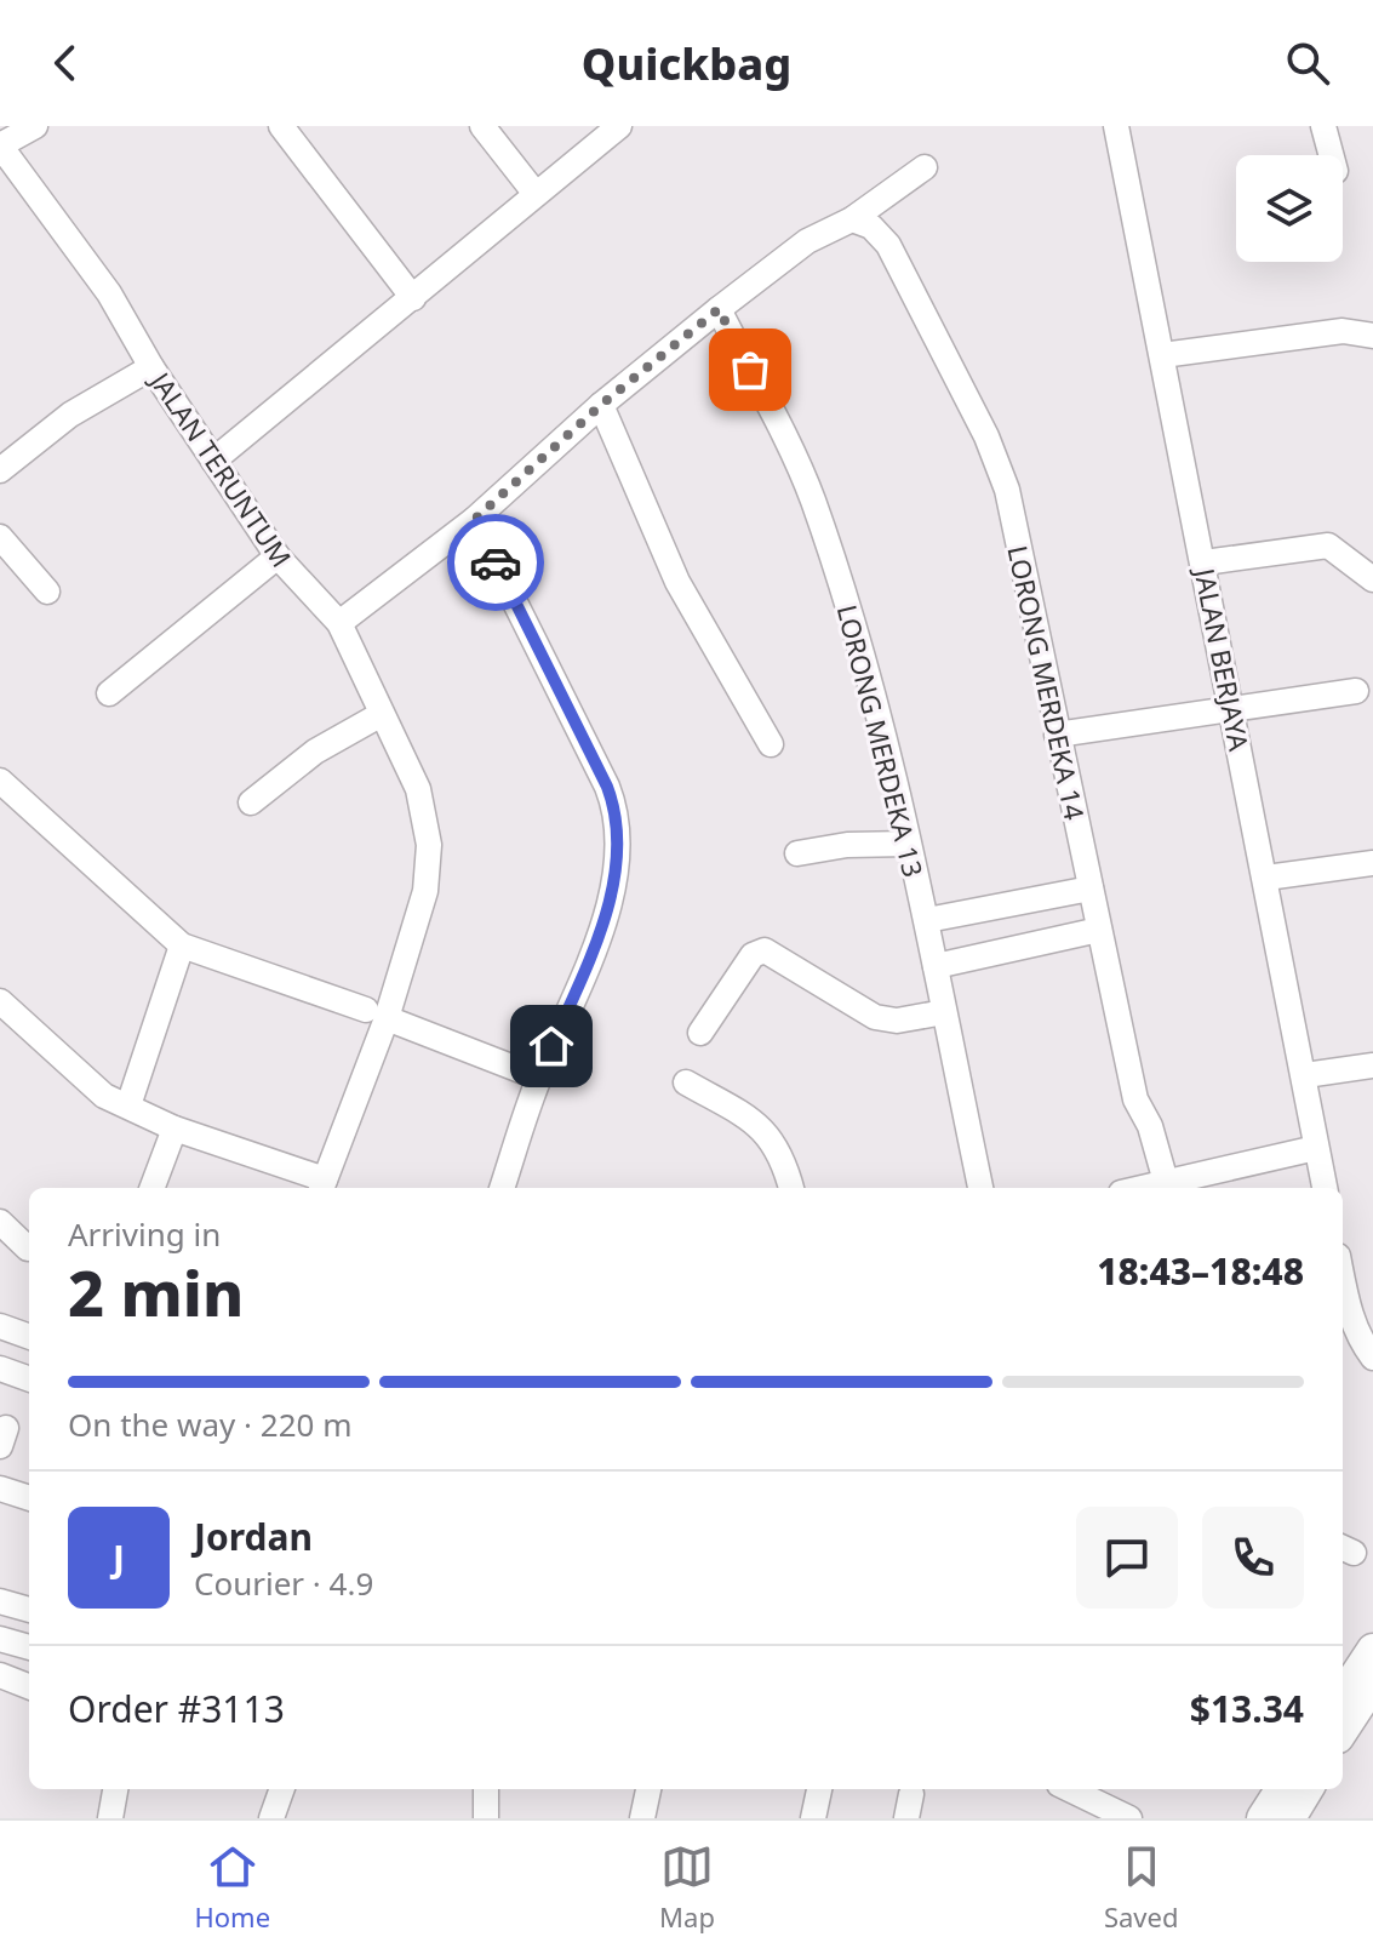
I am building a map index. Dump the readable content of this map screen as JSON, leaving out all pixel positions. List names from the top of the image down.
{
  "streets": {
    "street": [
      "JALAN TERUNTUM",
      "JALAN BERJAYA",
      "LORONG MERDEKA 14",
      "LORONG MERDEKA 13"
    ]
  },
  "page": {
    "header": "Quickbag",
    "heading": ["2 min", "Arriving in", "18:43–18:48"],
    "panel": [
      "Jordan",
      "Courier · 4.9",
      "Order #3113",
      "$13.34"
    ],
    "bar": "On the way · 220 m",
    "round": "J",
    "tabs": ["Home", "Map", "Saved"]
  }
}
